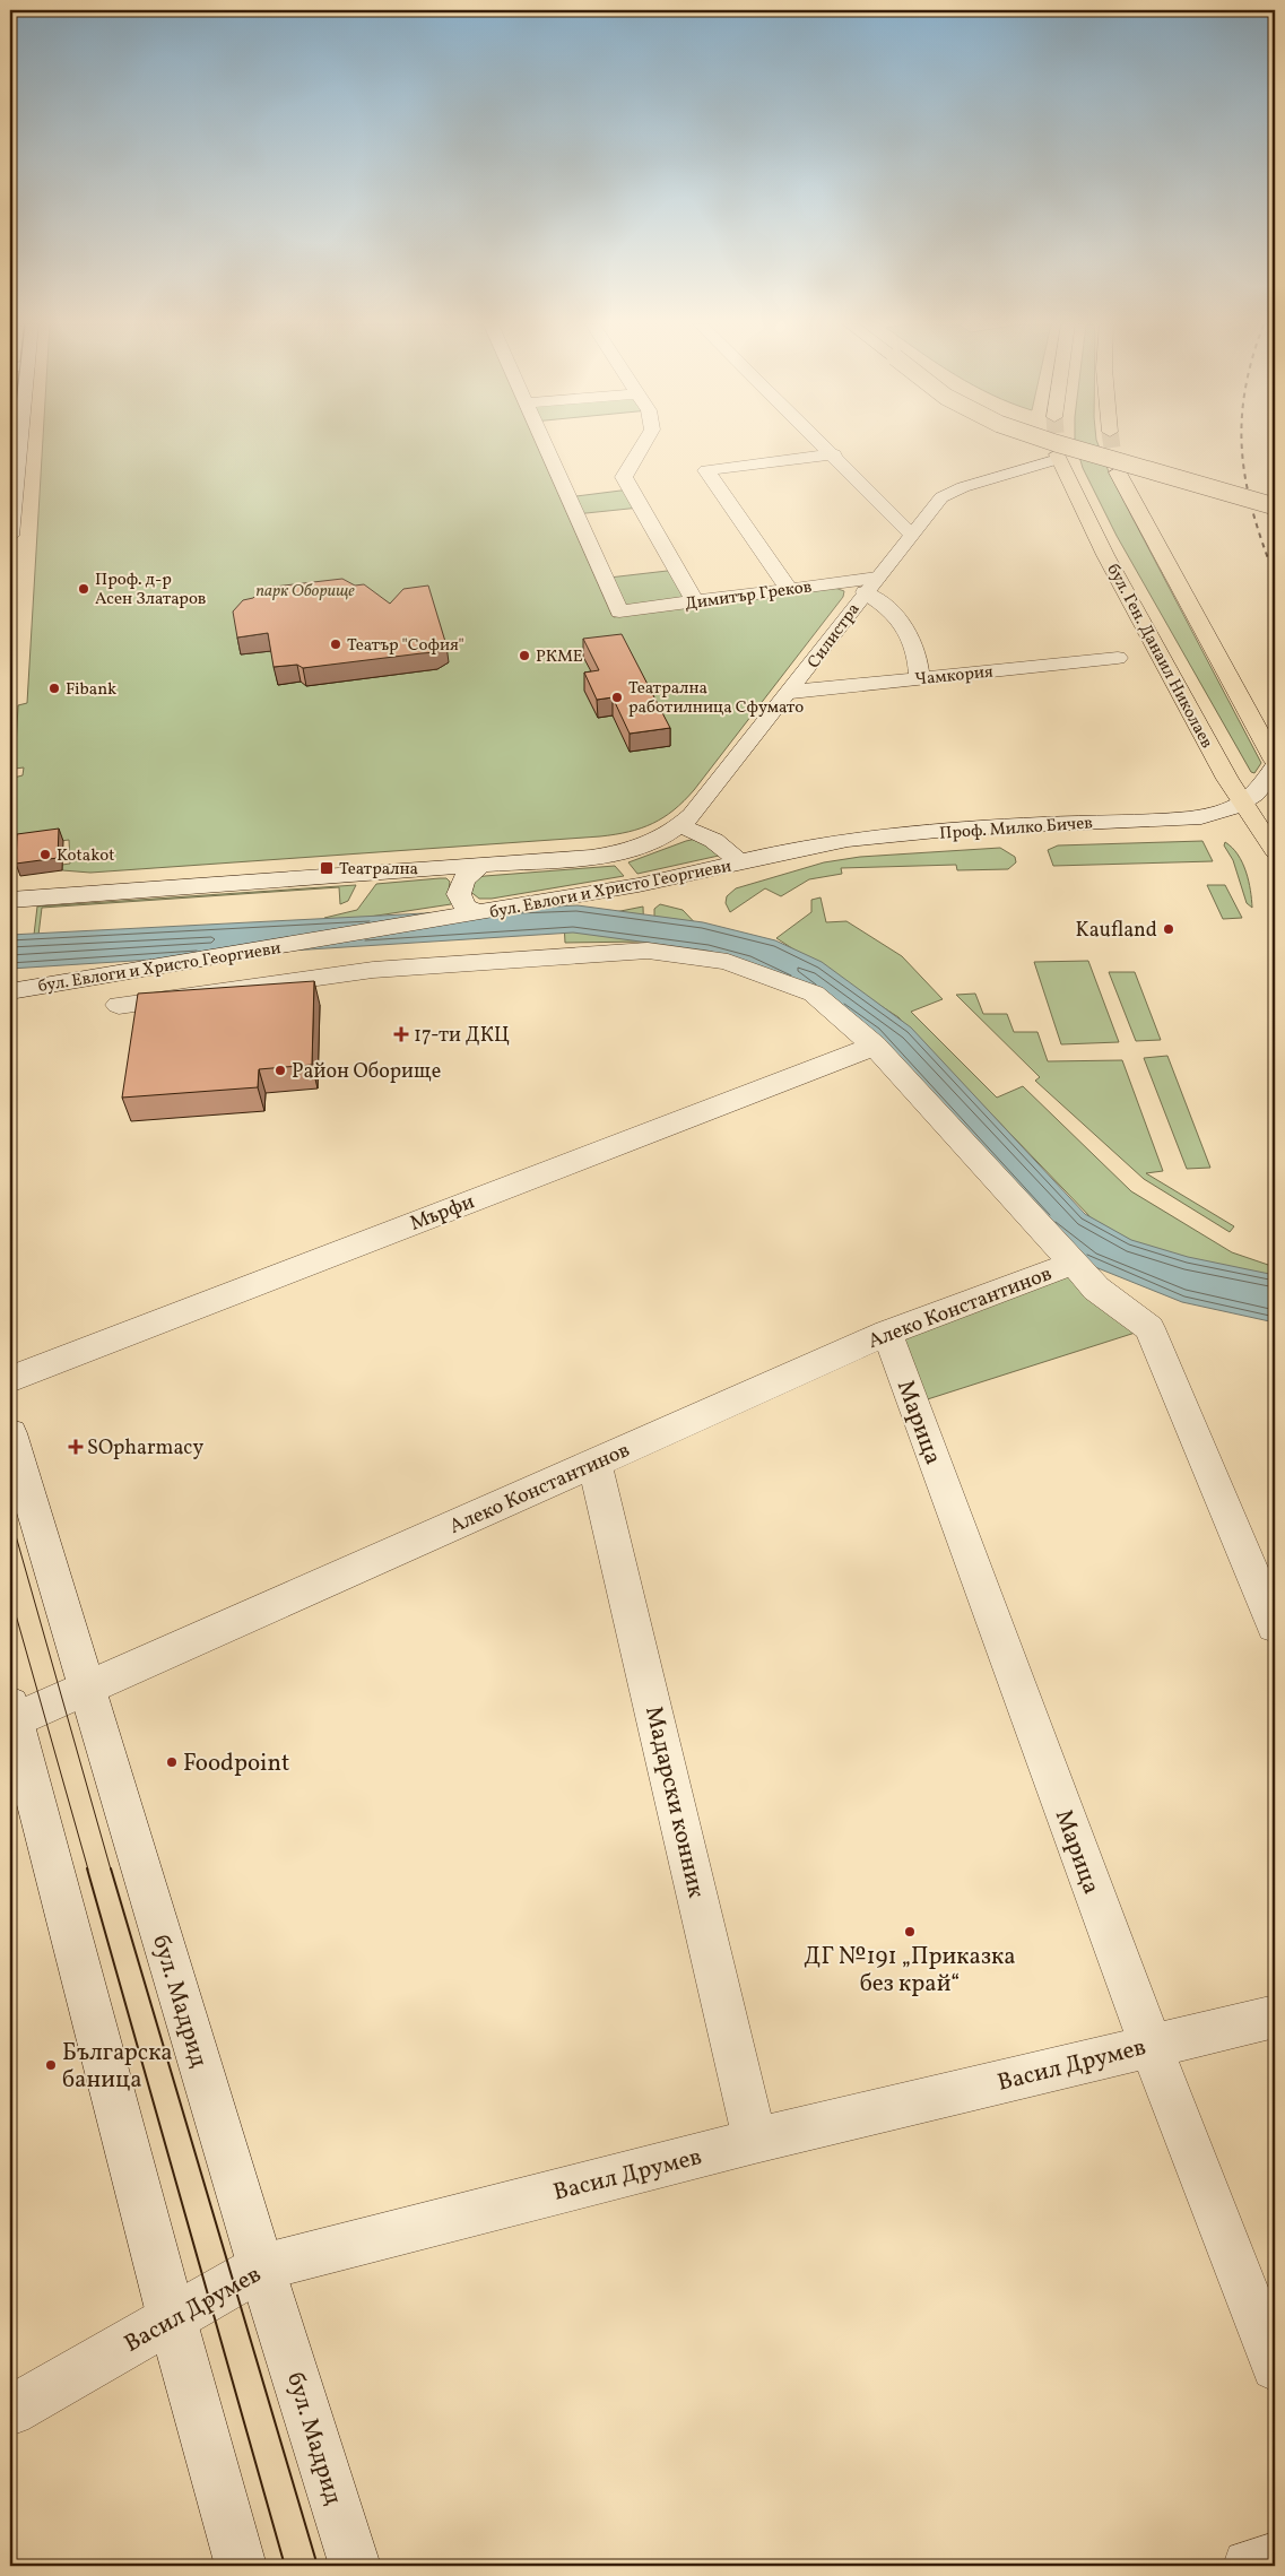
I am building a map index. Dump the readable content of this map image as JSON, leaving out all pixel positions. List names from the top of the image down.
{
  "streets": {
    "main road": ["бул. Ген. Данаил Николаев"],
    "street": [
      "Димитър Греков",
      "Силистра",
      "Чамкория",
      "Проф. Милко Бичев",
      "бул. Евлоги и Христо Георгиеви",
      "Мърфи",
      "Алеко Константинов",
      "Марица",
      "Мадарски конник",
      "бул. Мадрид",
      "Васил Друмев"
    ]
  },
  "crossings": [
    ["Димитър Греков", "Силистра"],
    ["Силистра", "бул. Ген. Данаил Николаев"],
    ["Силистра", "Чамкория"],
    ["Силистра", "бул. Евлоги и Христо Георгиеви"],
    ["бул. Ген. Данаил Николаев", "Проф. Милко Бичев"],
    ["Проф. Милко Бичев", "бул. Евлоги и Христо Георгиеви"],
    ["бул. Евлоги и Христо Георгиеви", "Мърфи"],
    ["бул. Евлоги и Христо Георгиеви", "Алеко Константинов"],
    ["Алеко Константинов", "Марица"],
    ["Алеко Константинов", "Мадарски конник"],
    ["Алеко Константинов", "бул. Мадрид"],
    ["Марица", "Васил Друмев"],
    ["Мадарски конник", "Васил Друмев"],
    ["бул. Мадрид", "Васил Друмев"]
  ],
  "parks": ["парк Оборище"],
  "places": {
    "other": [
      "Проф. д-р Асен Златаров",
      "Театър \"София\"",
      "РКМЕ",
      "Fibank",
      "Театрална работилница Сфумато",
      "Kotakot",
      "Kaufland",
      "Район Оборище",
      "Foodpoint",
      "ДГ №191 „Приказка без край“",
      "Българска баница"
    ],
    "transit": ["Театрална"],
    "health": ["17-ти ДКЦ", "SOpharmacy"]
  }
}
